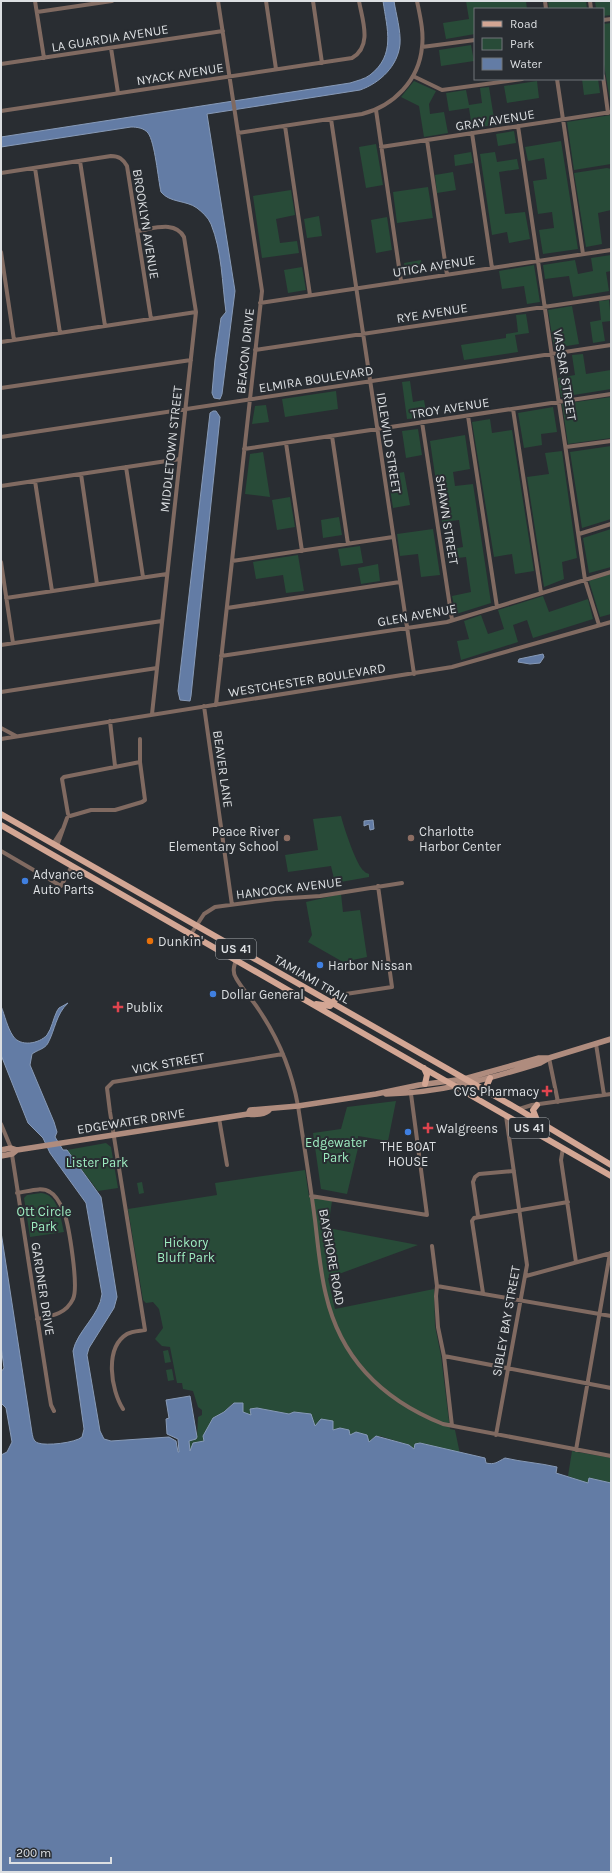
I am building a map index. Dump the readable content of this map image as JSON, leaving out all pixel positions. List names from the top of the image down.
{
  "streets": {
    "main road": ["US 41", "TAMIAMI TRAIL"],
    "street": [
      "LA GUARDIA AVENUE",
      "NYACK AVENUE",
      "GRAY AVENUE",
      "BROOKLYN AVENUE",
      "UTICA AVENUE",
      "RYE AVENUE",
      "BEACON DRIVE",
      "VASSAR STREET",
      "ELMIRA BOULEVARD",
      "TROY AVENUE",
      "IDLEWILD STREET",
      "MIDDLETOWN STREET",
      "SHAWN STREET",
      "GLEN AVENUE",
      "WESTCHESTER BOULEVARD",
      "BEAVER LANE",
      "HANCOCK AVENUE",
      "VICK STREET",
      "EDGEWATER DRIVE",
      "BAYSHORE ROAD",
      "GARDNER DRIVE",
      "SIBLEY BAY STREET"
    ]
  },
  "crossings": [
    ["LA GUARDIA AVENUE", "BEACON DRIVE"],
    ["NYACK AVENUE", "BEACON DRIVE"],
    ["GRAY AVENUE", "VASSAR STREET"],
    ["BROOKLYN AVENUE", "MIDDLETOWN STREET"],
    ["UTICA AVENUE", "BEACON DRIVE"],
    ["UTICA AVENUE", "VASSAR STREET"],
    ["UTICA AVENUE", "IDLEWILD STREET"],
    ["RYE AVENUE", "BEACON DRIVE"],
    ["RYE AVENUE", "VASSAR STREET"],
    ["RYE AVENUE", "IDLEWILD STREET"],
    ["BEACON DRIVE", "ELMIRA BOULEVARD"],
    ["BEACON DRIVE", "TROY AVENUE"],
    ["BEACON DRIVE", "GLEN AVENUE"],
    ["BEACON DRIVE", "WESTCHESTER BOULEVARD"],
    ["VASSAR STREET", "ELMIRA BOULEVARD"],
    ["VASSAR STREET", "TROY AVENUE"],
    ["VASSAR STREET", "GLEN AVENUE"],
    ["VASSAR STREET", "WESTCHESTER BOULEVARD"],
    ["ELMIRA BOULEVARD", "IDLEWILD STREET"],
    ["ELMIRA BOULEVARD", "MIDDLETOWN STREET"],
    ["TROY AVENUE", "IDLEWILD STREET"],
    ["TROY AVENUE", "SHAWN STREET"],
    ["IDLEWILD STREET", "GLEN AVENUE"],
    ["IDLEWILD STREET", "WESTCHESTER BOULEVARD"],
    ["MIDDLETOWN STREET", "WESTCHESTER BOULEVARD"],
    ["SHAWN STREET", "GLEN AVENUE"],
    ["WESTCHESTER BOULEVARD", "BEAVER LANE"],
    ["BEAVER LANE", "HANCOCK AVENUE"],
    ["HANCOCK AVENUE", "TAMIAMI TRAIL"],
    ["TAMIAMI TRAIL", "EDGEWATER DRIVE"],
    ["TAMIAMI TRAIL", "BAYSHORE ROAD"],
    ["TAMIAMI TRAIL", "SIBLEY BAY STREET"],
    ["VICK STREET", "EDGEWATER DRIVE"],
    ["VICK STREET", "BAYSHORE ROAD"],
    ["EDGEWATER DRIVE", "BAYSHORE ROAD"],
    ["EDGEWATER DRIVE", "GARDNER DRIVE"],
    ["BAYSHORE ROAD", "SIBLEY BAY STREET"]
  ],
  "parks": [
    "Edgewater Park",
    "Lister Park",
    "Ott Circle Park",
    "Hickory Bluff Park"
  ],
  "places": {
    "other": [
      "Peace River Elementary School",
      "Charlotte Harbor Center",
      "Advance Auto Parts",
      "Dunkin'",
      "Harbor Nissan",
      "Dollar General",
      "THE BOAT HOUSE"
    ],
    "health": ["Publix", "CVS Pharmacy", "Walgreens"]
  },
  "legend": ["Road", "Park", "Water"],
  "scale_bar": "200 m"
}
